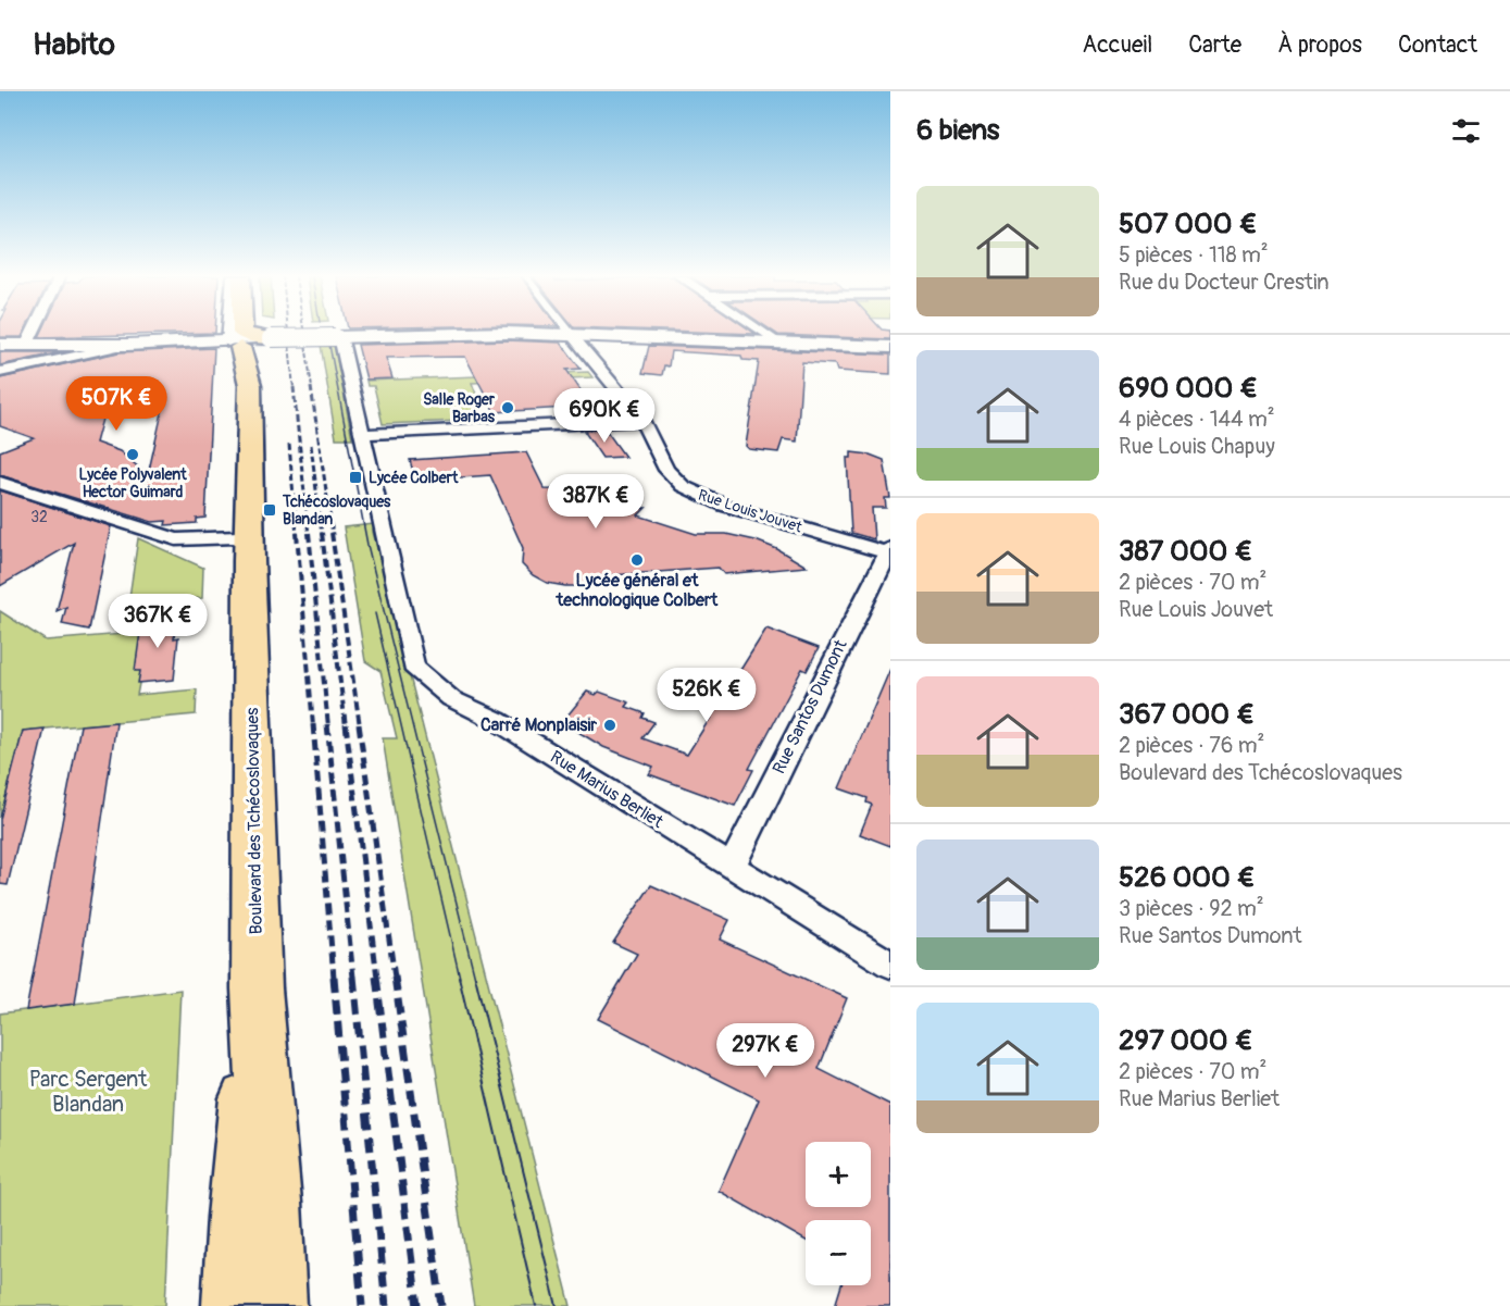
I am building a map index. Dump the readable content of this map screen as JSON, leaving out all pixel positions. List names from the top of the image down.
{
  "streets": {
    "main road": ["Boulevard des Tchécoslovaques"],
    "street": ["Rue Louis Jouvet", "Rue Santos Dumont", "Rue Marius Berliet"]
  },
  "crossings": [
    ["Rue Louis Jouvet", "Rue Santos Dumont"],
    ["Rue Santos Dumont", "Rue Marius Berliet"]
  ],
  "parks": ["Parc Sergent Blandan"],
  "places": {
    "other": [
      "Salle Roger Barbas",
      "Lycée Polyvalent Hector Guimard",
      "Lycée général et technologique Colbert",
      "Carré Monplaisir"
    ],
    "transit": ["Lycée Colbert", "Tchécoslovaques Blandan"]
  },
  "house_numbers": ["32"],
  "page": {
    "header": "Habito",
    "nav": [
      "Accueil",
      "Carte",
      "À propos",
      "Contact"
    ],
    "heading": "6 biens",
    "list": [
      {
        "name": "507 000 €",
        "note": "5 pièces · 118 m² · Rue du Docteur Crestin"
      },
      {
        "name": "690 000 €",
        "note": "4 pièces · 144 m² · Rue Louis Chapuy"
      },
      {
        "name": "387 000 €",
        "note": "2 pièces · 70 m² · Rue Louis Jouvet"
      },
      {
        "name": "367 000 €",
        "note": "2 pièces · 76 m² · Boulevard des Tchécoslovaques"
      },
      {
        "name": "526 000 €",
        "note": "3 pièces · 92 m² · Rue Santos Dumont"
      },
      {
        "name": "297 000 €",
        "note": "2 pièces · 70 m² · Rue Marius Berliet"
      }
    ],
    "price": [
      "507K €",
      "690K €",
      "387K €",
      "367K €",
      "526K €",
      "297K €"
    ],
    "map_buttons": ["+", "−"]
  }
}
